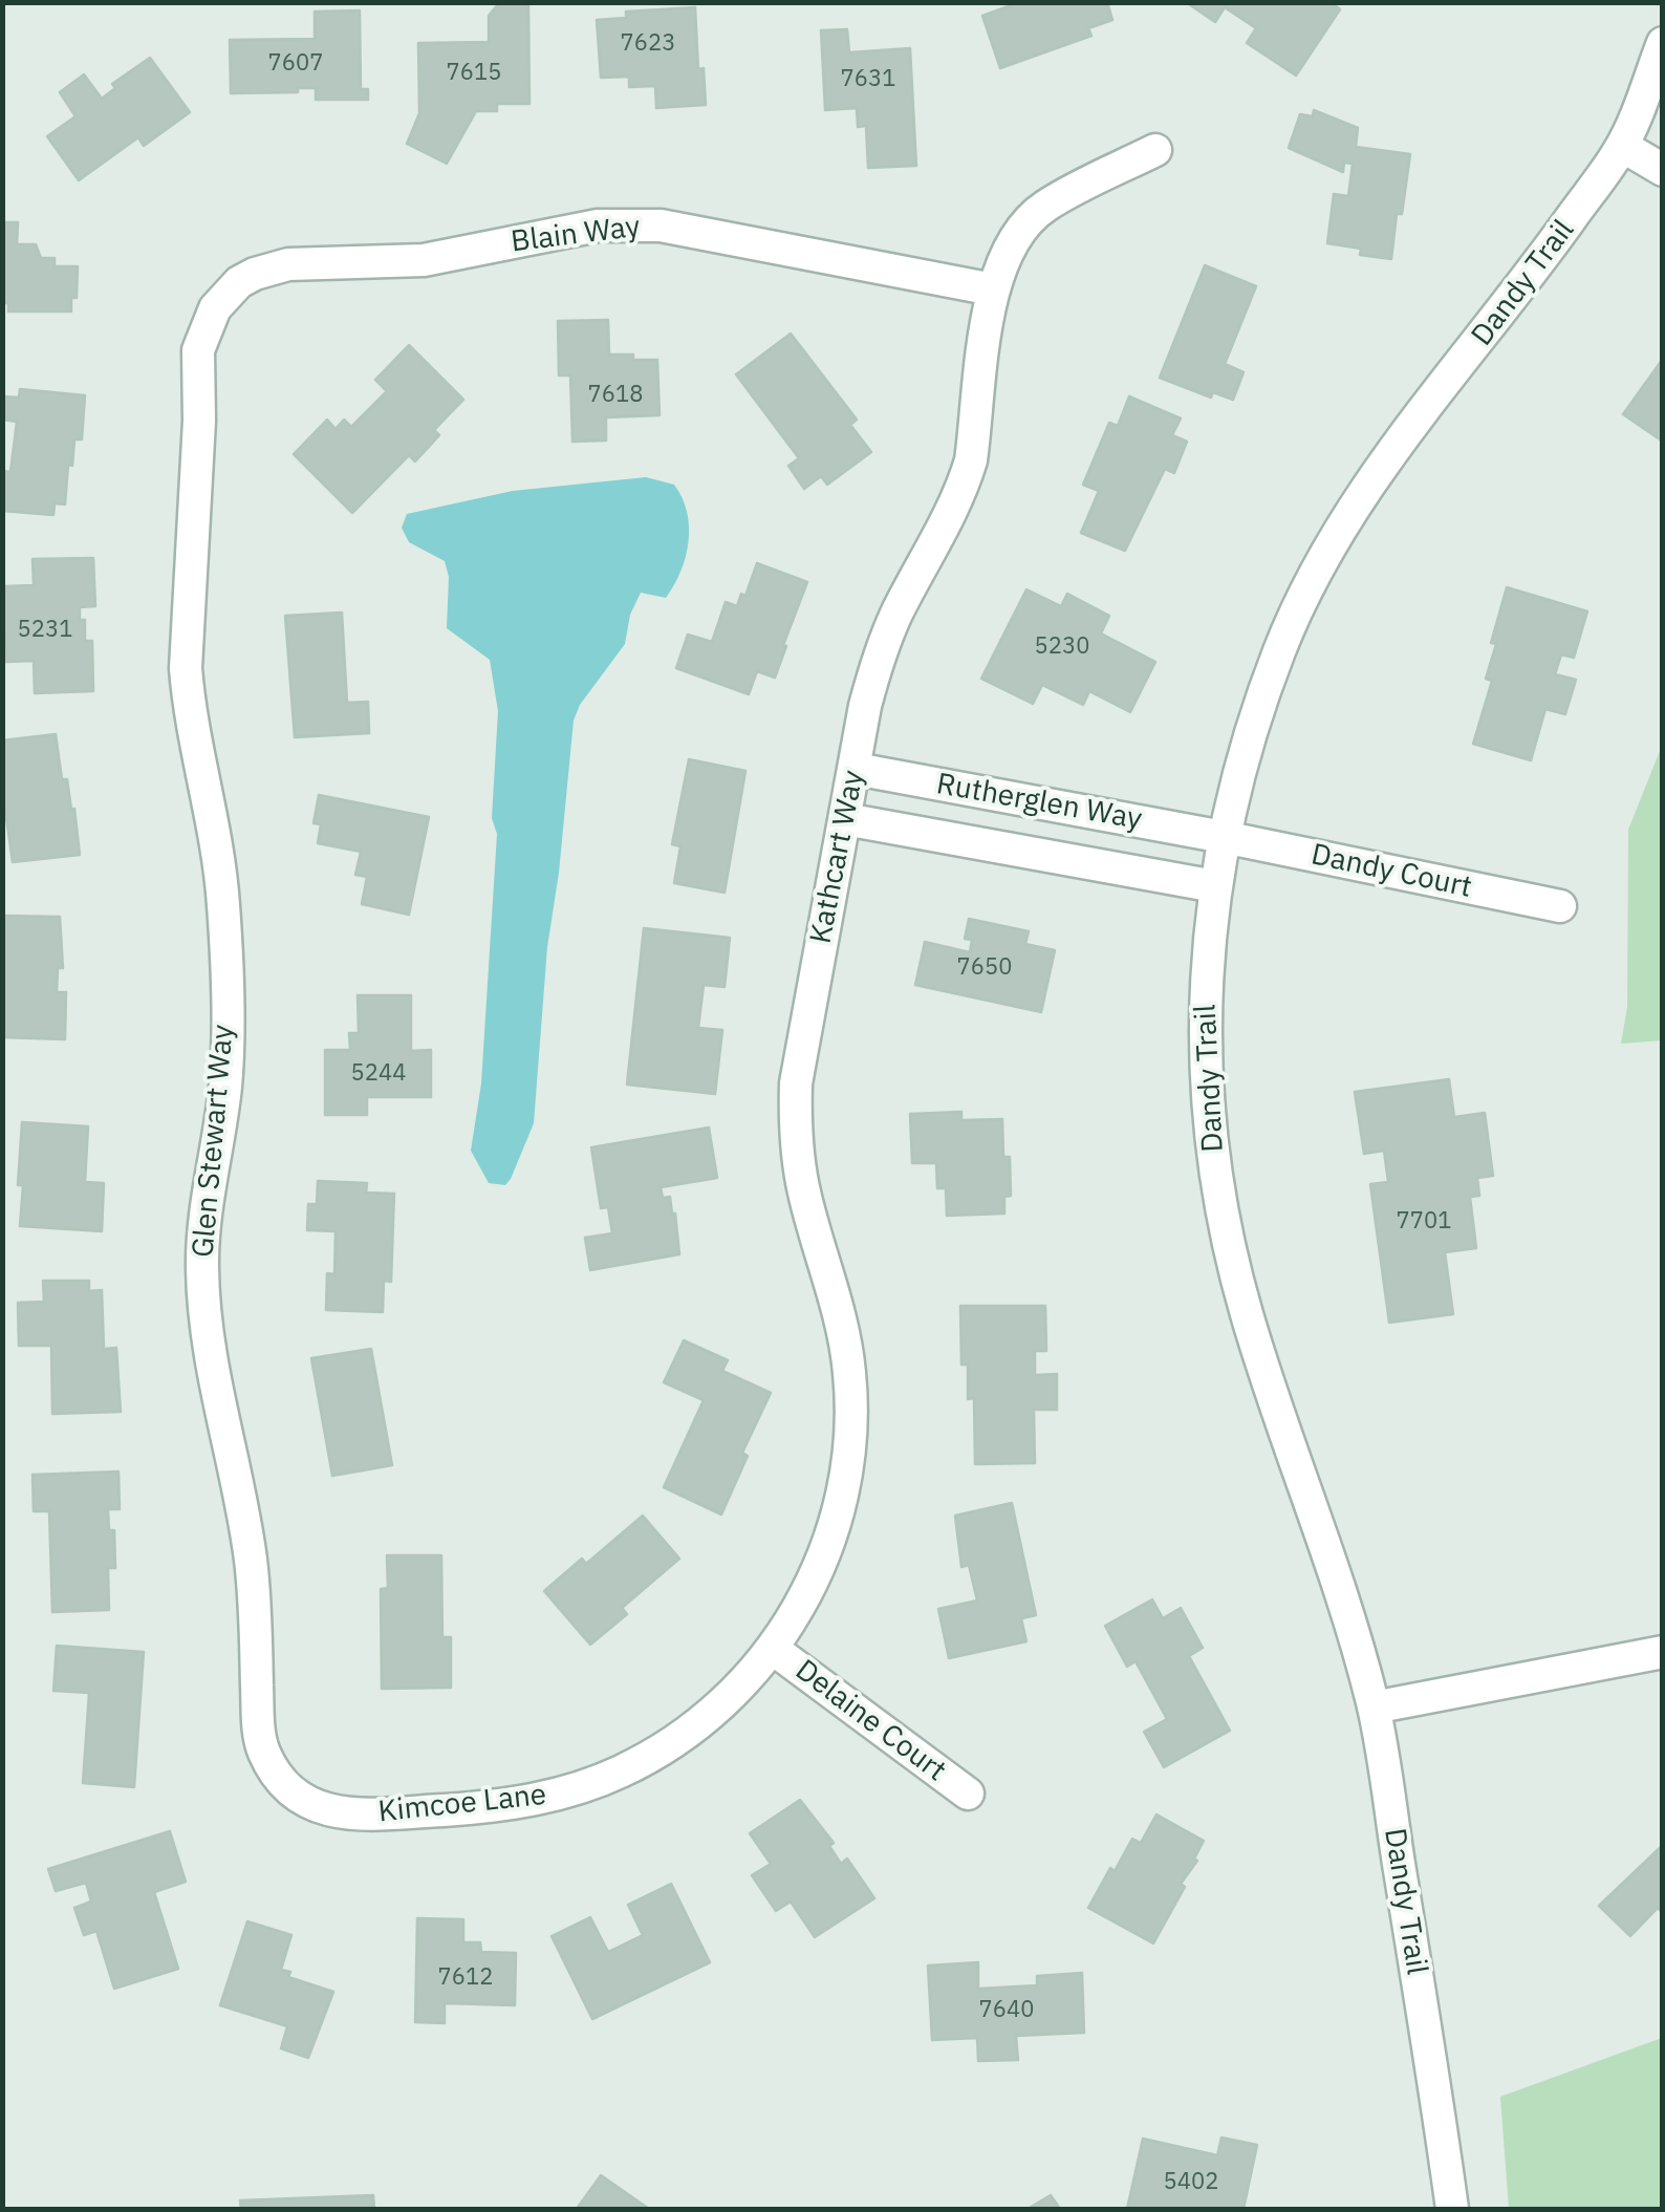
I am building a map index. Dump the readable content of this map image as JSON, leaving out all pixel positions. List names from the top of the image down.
{
  "streets": {
    "street": [
      "Blain Way",
      "Dandy Trail",
      "Rutherglen Way",
      "Kathcart Way",
      "Dandy Court",
      "Glen Stewart Way",
      "Delaine Court",
      "Kimcoe Lane"
    ]
  },
  "crossings": [
    ["Blain Way", "Kathcart Way"],
    ["Blain Way", "Glen Stewart Way"],
    ["Dandy Trail", "Rutherglen Way"],
    ["Dandy Trail", "Dandy Court"],
    ["Rutherglen Way", "Kathcart Way"],
    ["Rutherglen Way", "Dandy Court"],
    ["Kathcart Way", "Delaine Court"],
    ["Kathcart Way", "Kimcoe Lane"],
    ["Glen Stewart Way", "Kimcoe Lane"],
    ["Delaine Court", "Kimcoe Lane"]
  ],
  "house_numbers": [
    "7623",
    "7607",
    "7615",
    "7631",
    "7618",
    "5231",
    "5230",
    "7650",
    "5244",
    "7701",
    "7612",
    "7640",
    "5402"
  ]
}
